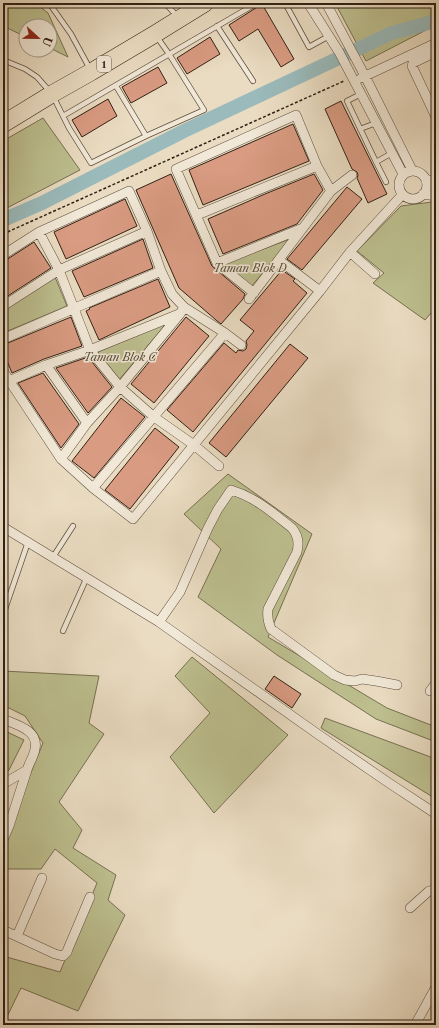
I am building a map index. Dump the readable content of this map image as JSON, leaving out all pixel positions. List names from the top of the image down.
{
  "streets": {
    "highway": ["1"]
  },
  "parks": ["Taman Blok D", "Taman Blok C"],
  "north": "right"
}
